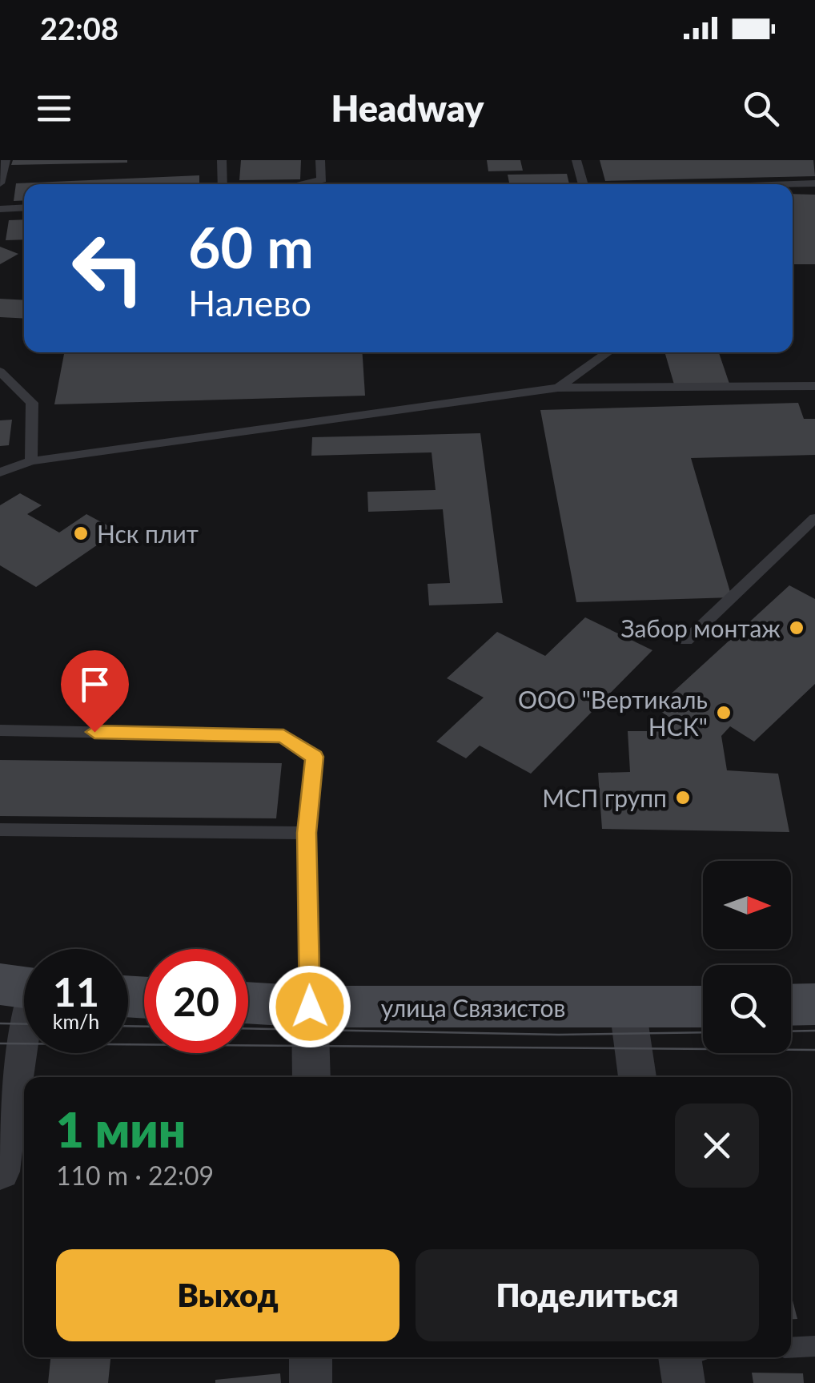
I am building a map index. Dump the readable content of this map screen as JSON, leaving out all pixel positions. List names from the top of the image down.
{
  "streets": {
    "street": ["улица Связистов"]
  },
  "places": [
    "Нск плит",
    "Забор монтаж",
    "ООО \"Вертикаль НСК\"",
    "МСП групп"
  ],
  "north": "right",
  "page": {
    "status": "22:08",
    "header": "Headway",
    "turn": ["60 m", "Налево"],
    "speed": "11 km/h",
    "limit": "20",
    "heading": ["1 мин", "110 m · 22:09"],
    "buttons": ["Выход", "Поделиться"]
  }
}
